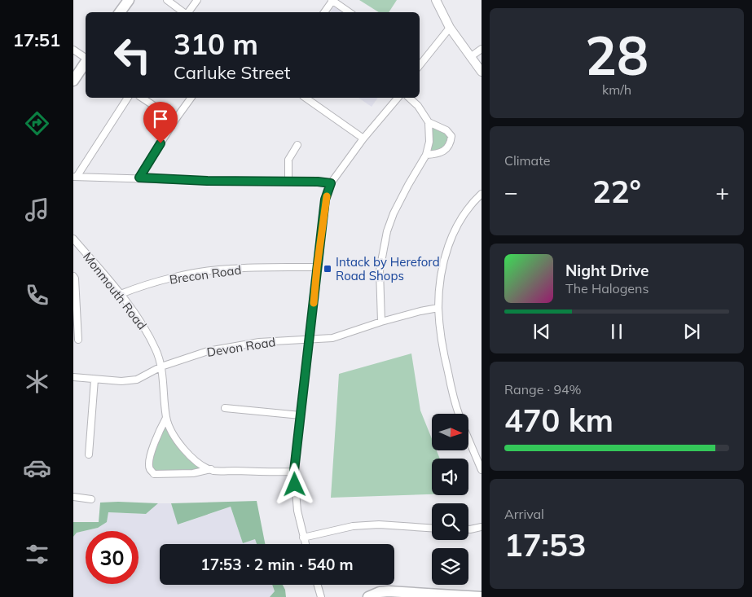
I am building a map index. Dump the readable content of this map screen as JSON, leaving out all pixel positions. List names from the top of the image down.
{
  "streets": {
    "street": ["Brecon Road", "Monmouth Road", "Devon Road"]
  },
  "crossings": [
    ["Brecon Road", "Monmouth Road"],
    ["Monmouth Road", "Devon Road"]
  ],
  "places": {
    "transit": ["Intack by Hereford Road Shops"]
  },
  "north": "right",
  "page": {
    "tabs": "17:51",
    "tile": [
      ["28", "km/h"],
      "Climate",
      ["Range · 94%", "470 km"],
      ["Arrival", "17:53"]
    ],
    "turn": ["310 m", "Carluke Street"],
    "heat": ["−", "22°", "+"],
    "song": ["Night Drive", "The Halogens"],
    "limit": "30",
    "trip": "17:53 · 2 min · 540 m"
  }
}
